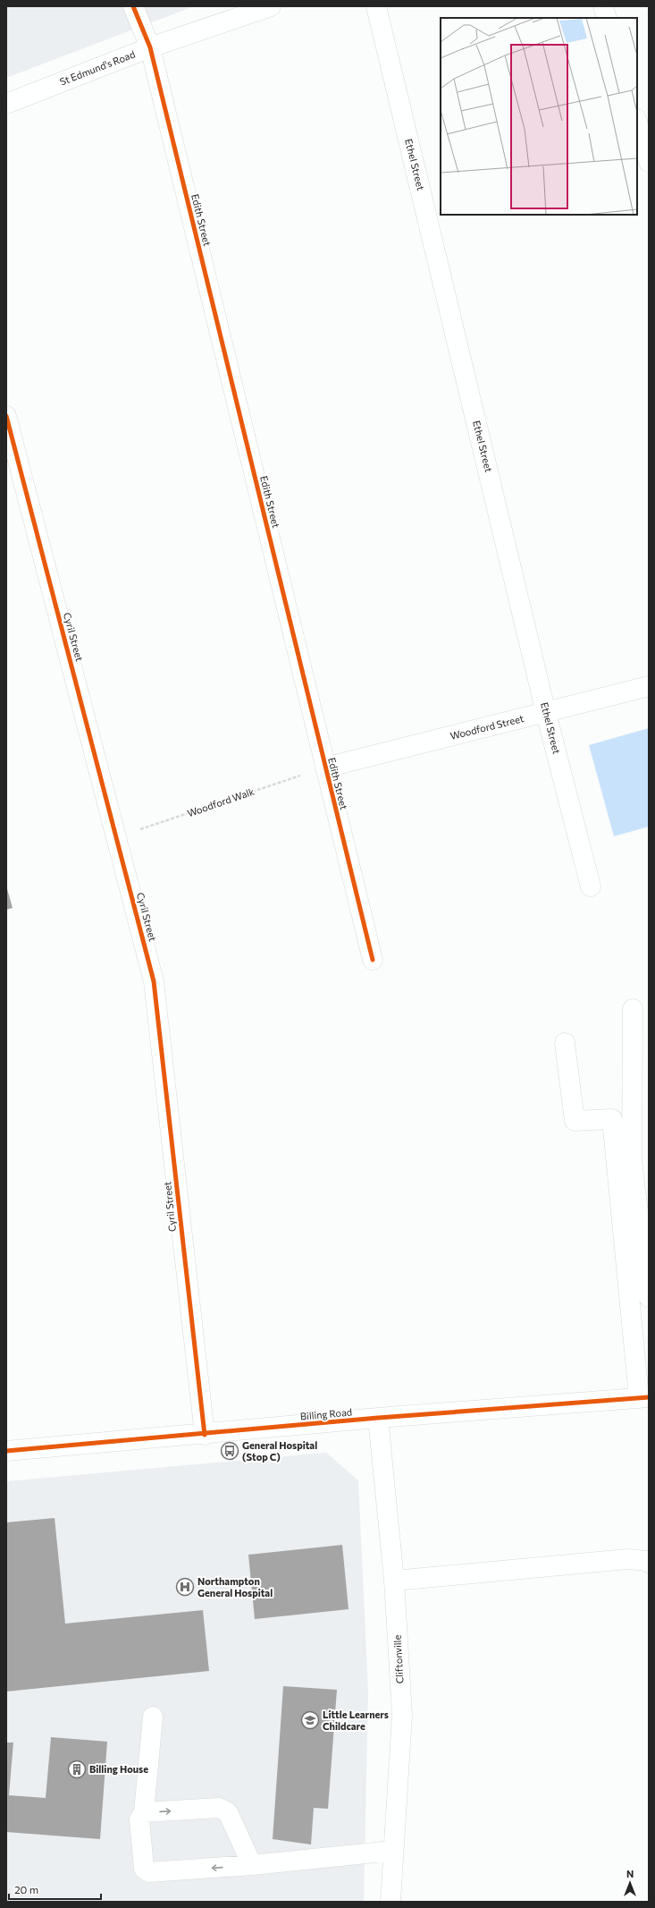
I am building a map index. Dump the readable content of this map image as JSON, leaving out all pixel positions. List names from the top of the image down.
{
  "streets": {
    "street": [
      "St Edmund's Road",
      "Ethel Street",
      "Edith Street",
      "Cyril Street",
      "Woodford Street",
      "Billing Road",
      "Cliftonville"
    ],
    "path": ["Woodford Walk"]
  },
  "crossings": [
    ["St Edmund's Road", "Edith Street"],
    ["Ethel Street", "Woodford Street"],
    ["Edith Street", "Woodford Street"],
    ["Edith Street", "Woodford Walk"],
    ["Cyril Street", "Woodford Walk"],
    ["Cyril Street", "Billing Road"],
    ["Woodford Street", "Woodford Walk"],
    ["Billing Road", "Cliftonville"]
  ],
  "places": {
    "bus stop": ["General Hospital (Stop C)"],
    "hospital": ["Northampton General Hospital"],
    "school or university": ["Little Learners Childcare"],
    "building": ["Billing House"]
  },
  "scale_bar": "20 m",
  "north": "top"
}
